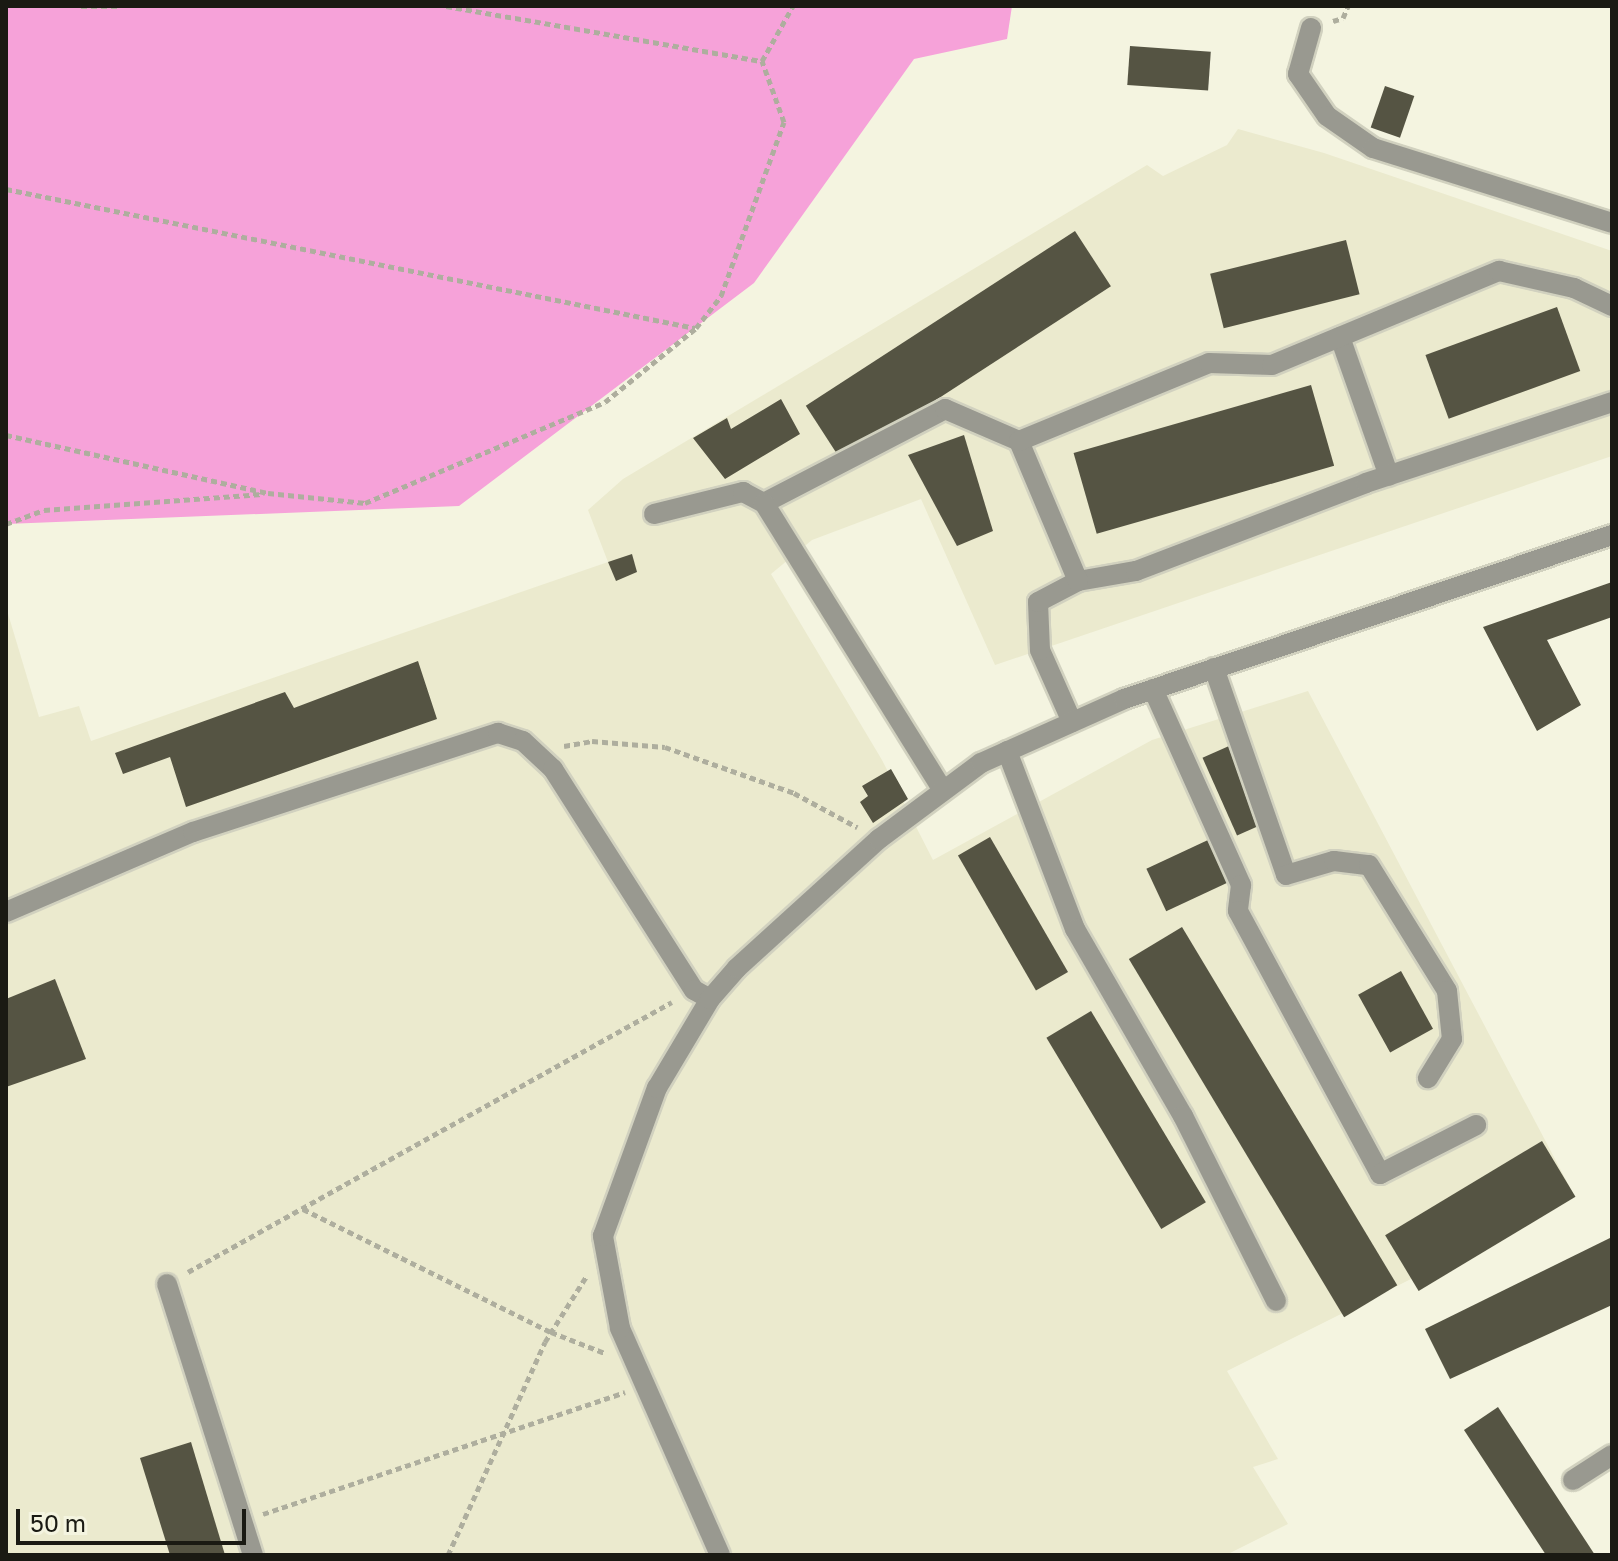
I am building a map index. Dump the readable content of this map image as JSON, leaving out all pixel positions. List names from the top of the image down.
{
  "scale_bar": "50 m"
}
